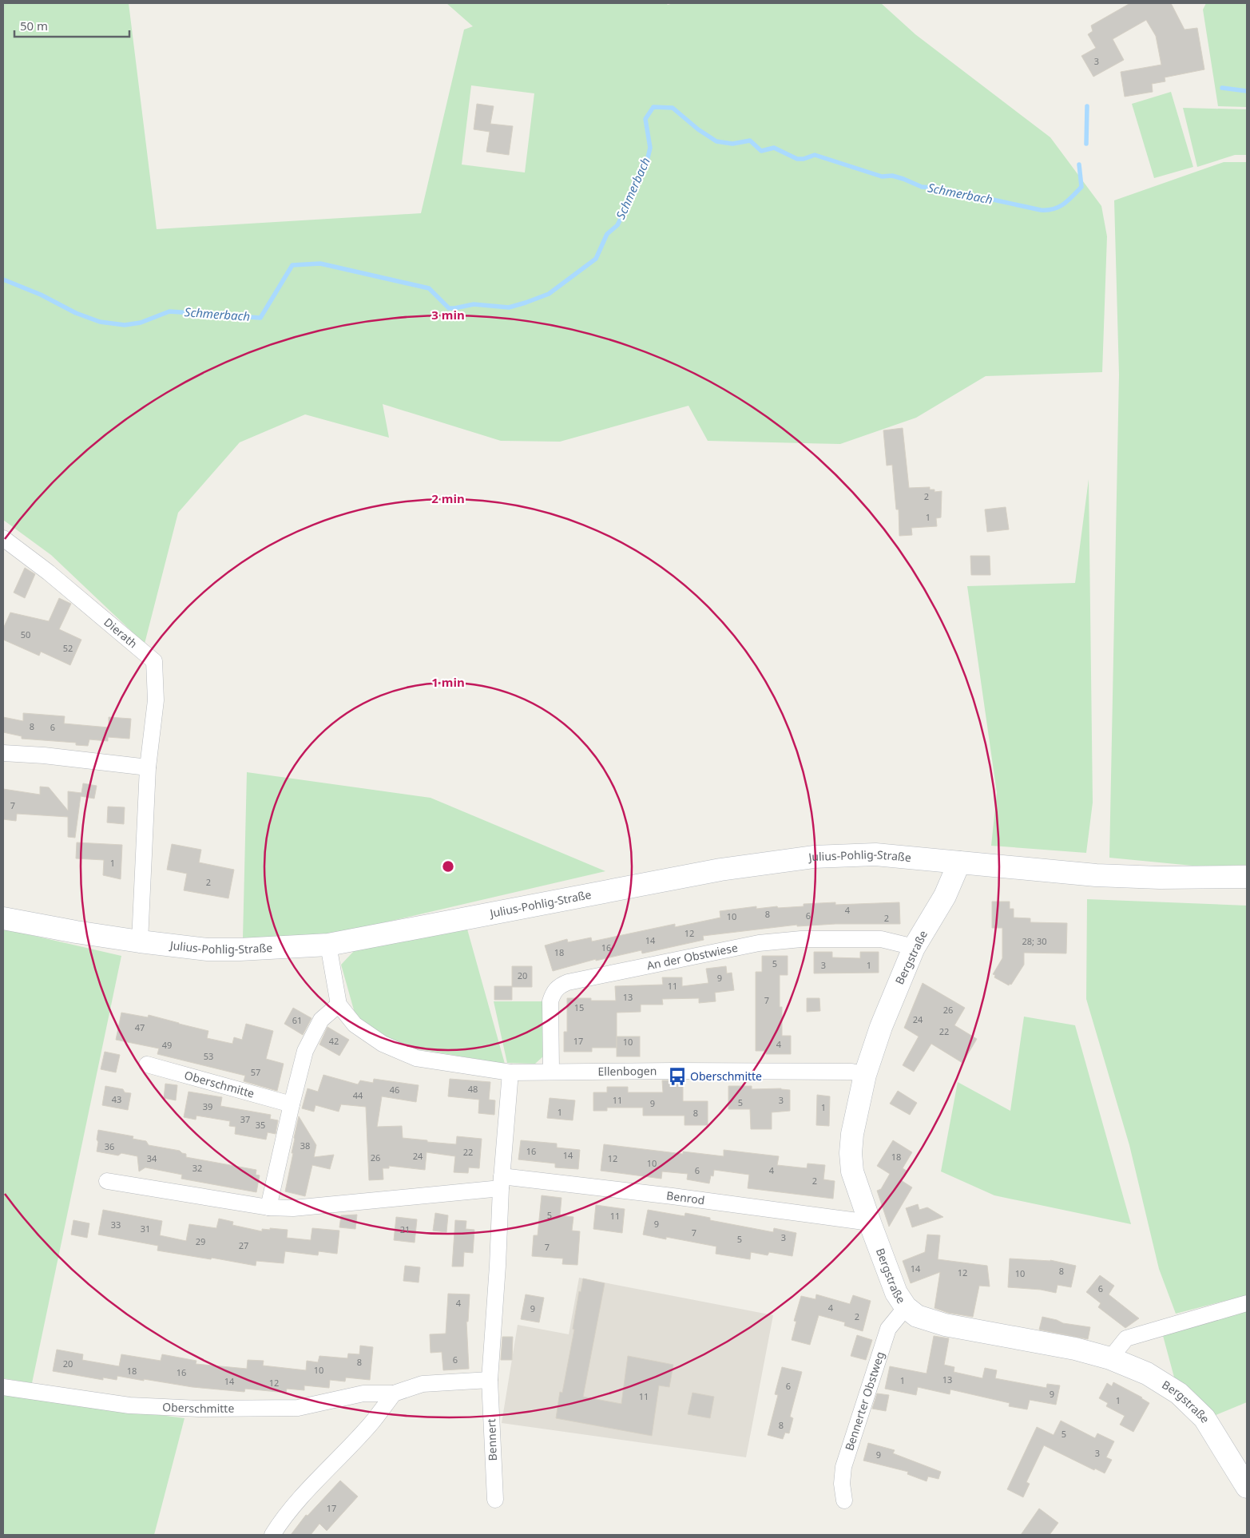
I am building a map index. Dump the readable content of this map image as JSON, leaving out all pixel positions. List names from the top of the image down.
{
  "streets": {
    "street": [
      "Dierath",
      "Julius-Pohlig-Straße",
      "An der Obstwiese",
      "Bergstraße",
      "Ellenbogen",
      "Oberschmitte",
      "Benrod",
      "Bennerter Obstweg",
      "Bennert"
    ]
  },
  "crossings": [
    ["Dierath", "Julius-Pohlig-Straße"],
    ["Julius-Pohlig-Straße", "Bergstraße"],
    ["An der Obstwiese", "Bergstraße"],
    ["An der Obstwiese", "Ellenbogen"],
    ["Bergstraße", "Ellenbogen"],
    ["Bergstraße", "Benrod"],
    ["Bergstraße", "Bennerter Obstweg"],
    ["Oberschmitte", "Bennert"]
  ],
  "water": ["Schmerbach"],
  "places": {
    "bus stop": ["Oberschmitte"]
  },
  "house_numbers": [
    "3",
    "2",
    "1",
    "50",
    "52",
    "8",
    "6",
    "7",
    "1",
    "2",
    "4",
    "8",
    "6",
    "10",
    "2",
    "12",
    "14",
    "28; 30",
    "16",
    "18",
    "5",
    "3",
    "1",
    "20",
    "9",
    "11",
    "13",
    "7",
    "15",
    "26",
    "24",
    "61",
    "47",
    "22",
    "42",
    "17",
    "10",
    "4",
    "49",
    "53",
    "57",
    "48",
    "46",
    "44",
    "43",
    "11",
    "3",
    "5",
    "9",
    "39",
    "1",
    "1",
    "8",
    "37",
    "35",
    "38",
    "36",
    "16",
    "22",
    "14",
    "24",
    "18",
    "26",
    "34",
    "12",
    "10",
    "32",
    "6",
    "4",
    "2",
    "5",
    "11",
    "9",
    "33",
    "31",
    "21",
    "7",
    "3",
    "5",
    "29",
    "27",
    "7",
    "14",
    "8",
    "12",
    "10",
    "6",
    "4",
    "4",
    "9",
    "2",
    "6",
    "8",
    "20",
    "10",
    "18",
    "16",
    "13",
    "1",
    "14",
    "12",
    "6",
    "9",
    "11",
    "1",
    "8",
    "5",
    "3",
    "9",
    "17"
  ],
  "scale_bar": "50 m",
  "rings": ["3 min", "2 min", "1 min"]
}
